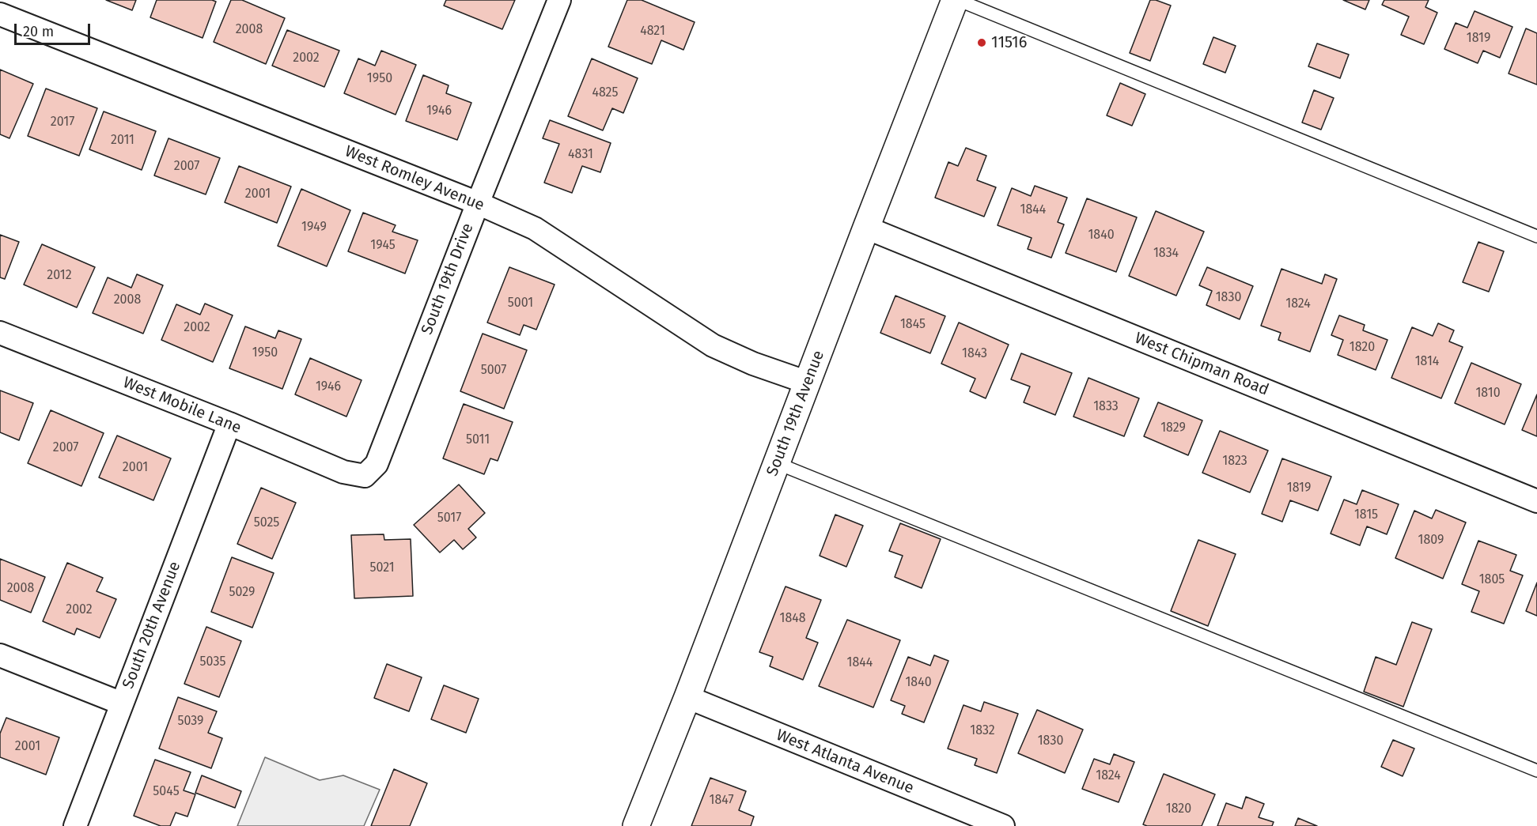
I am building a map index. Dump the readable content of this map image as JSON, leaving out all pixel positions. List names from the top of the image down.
{
  "streets": {
    "main road": ["South 19th Avenue"],
    "street": [
      "West Romley Avenue",
      "South 19th Drive",
      "West Chipman Road",
      "West Mobile Lane",
      "South 20th Avenue",
      "West Atlanta Avenue"
    ]
  },
  "crossings": [
    ["West Romley Avenue", "South 19th Drive"],
    ["West Romley Avenue", "South 19th Avenue"],
    ["South 19th Drive", "West Mobile Lane"],
    ["West Chipman Road", "South 19th Avenue"],
    ["West Mobile Lane", "South 20th Avenue"],
    ["South 19th Avenue", "West Atlanta Avenue"]
  ],
  "places": ["11516"],
  "house_numbers": [
    "2008",
    "4821",
    "1819",
    "2002",
    "1950",
    "4825",
    "1946",
    "2017",
    "2011",
    "4831",
    "2007",
    "2001",
    "1844",
    "1949",
    "1840",
    "1945",
    "1834",
    "2012",
    "1830",
    "2008",
    "5001",
    "1824",
    "1845",
    "2002",
    "1820",
    "1950",
    "1843",
    "1814",
    "5007",
    "1946",
    "1810",
    "1833",
    "1829",
    "5011",
    "2007",
    "1823",
    "2001",
    "1819",
    "1815",
    "5017",
    "5025",
    "1809",
    "5021",
    "1805",
    "2008",
    "5029",
    "2002",
    "1848",
    "5035",
    "1844",
    "1840",
    "5039",
    "1832",
    "1830",
    "2001",
    "1824",
    "5045",
    "1847",
    "1820"
  ],
  "scale_bar": "20 m"
}
